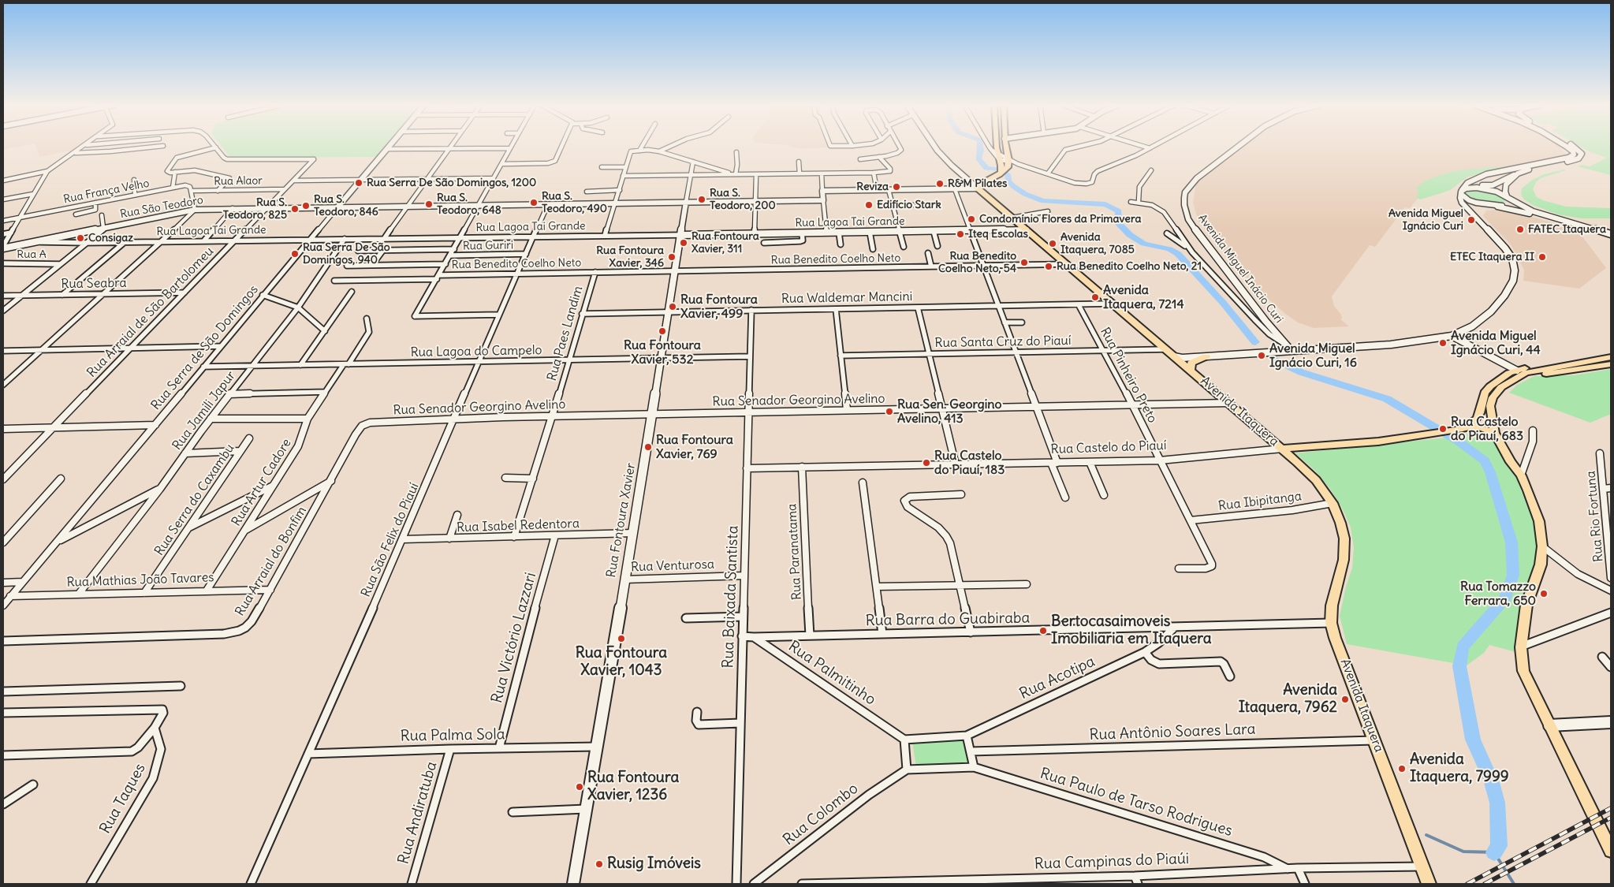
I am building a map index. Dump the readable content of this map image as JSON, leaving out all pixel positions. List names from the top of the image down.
{
  "streets": {
    "main road": ["Avenida Itaquera", "Rua Castelo do Piauí"],
    "street": [
      "Rua Alaor",
      "Rua França Velho",
      "Rua São Teodoro",
      "Rua Lagoa Tai Grande",
      "Rua Guriri",
      "Rua A",
      "Rua Benedito Coelho Neto",
      "Avenida Miguel Inácio Curi",
      "Rua Seabra",
      "Rua Waldemar Mancini",
      "Rua Arraial de São Bartolomeu",
      "Rua Paes Landim",
      "Rua Santa Cruz do Piauí",
      "Rua Serra de São Domingos",
      "Rua Lagoa do Campelo",
      "Rua Pinheiro Preto",
      "Rua Senador Georgino Avelino",
      "Rua Jamili Japur",
      "Rua Artur Cadore",
      "Rua Serra do Caxambu",
      "Rua Ibipitanga",
      "Rua Rio Fortuna",
      "Rua Fontoura Xavier",
      "Rua Isabel Redentora",
      "Rua São Felix do Piauí",
      "Rua Paranatama",
      "Rua Arraial do Bonfim",
      "Rua Venturosa",
      "Rua Mathias João Tavares",
      "Rua Baixada Santista",
      "Rua Barra do Guabiraba",
      "Rua Victório Lazzari",
      "Rua Palmitinho",
      "Rua Acotipa",
      "Rua Antônio Soares Lara",
      "Rua Palma Sola",
      "Rua Taques",
      "Rua Paulo de Tarso Rodrigues",
      "Rua Andiratuba",
      "Rua Colombo",
      "Rua Campinas do Piaúi"
    ]
  },
  "crossings": [
    ["Rua Alaor", "Rua França Velho"],
    ["Rua Alaor", "Rua Arraial de São Bartolomeu"],
    ["Rua São Teodoro", "Rua Lagoa Tai Grande"],
    ["Rua São Teodoro", "Rua Arraial de São Bartolomeu"],
    ["Rua São Teodoro", "Rua Serra de São Domingos"],
    ["Rua São Teodoro", "Rua Fontoura Xavier"],
    ["Rua São Teodoro", "Rua São Felix do Piauí"],
    ["Rua Lagoa Tai Grande", "Rua Arraial de São Bartolomeu"],
    ["Rua Lagoa Tai Grande", "Rua Serra de São Domingos"],
    ["Rua Lagoa Tai Grande", "Rua Jamili Japur"],
    ["Rua Lagoa Tai Grande", "Avenida Itaquera"],
    ["Rua Lagoa Tai Grande", "Rua Fontoura Xavier"],
    ["Rua Lagoa Tai Grande", "Rua São Felix do Piauí"],
    ["Rua Guriri", "Rua São Felix do Piauí"],
    ["Rua Benedito Coelho Neto", "Rua Paes Landim"],
    ["Rua Benedito Coelho Neto", "Avenida Itaquera"],
    ["Rua Benedito Coelho Neto", "Rua Fontoura Xavier"],
    ["Rua Benedito Coelho Neto", "Rua São Felix do Piauí"],
    ["Rua Seabra", "Rua Arraial de São Bartolomeu"],
    ["Rua Waldemar Mancini", "Rua Paes Landim"],
    ["Rua Waldemar Mancini", "Rua Pinheiro Preto"],
    ["Rua Waldemar Mancini", "Avenida Itaquera"],
    ["Rua Waldemar Mancini", "Rua Fontoura Xavier"],
    ["Rua Waldemar Mancini", "Rua Baixada Santista"],
    ["Rua Paes Landim", "Rua Lagoa do Campelo"],
    ["Rua Paes Landim", "Rua Senador Georgino Avelino"],
    ["Rua Paes Landim", "Rua Isabel Redentora"],
    ["Rua Santa Cruz do Piauí", "Rua Pinheiro Preto"],
    ["Rua Santa Cruz do Piauí", "Avenida Itaquera"],
    ["Rua Serra de São Domingos", "Rua Lagoa do Campelo"],
    ["Rua Serra de São Domingos", "Rua Mathias João Tavares"],
    ["Rua Lagoa do Campelo", "Rua Jamili Japur"],
    ["Rua Lagoa do Campelo", "Rua Artur Cadore"],
    ["Rua Lagoa do Campelo", "Rua Fontoura Xavier"],
    ["Rua Lagoa do Campelo", "Rua São Felix do Piauí"],
    ["Rua Lagoa do Campelo", "Rua Baixada Santista"],
    ["Rua Pinheiro Preto", "Rua Senador Georgino Avelino"],
    ["Rua Pinheiro Preto", "Rua Castelo do Piauí"],
    ["Rua Pinheiro Preto", "Rua Ibipitanga"],
    ["Rua Senador Georgino Avelino", "Avenida Itaquera"],
    ["Rua Senador Georgino Avelino", "Rua Fontoura Xavier"],
    ["Rua Senador Georgino Avelino", "Rua São Felix do Piauí"],
    ["Rua Senador Georgino Avelino", "Rua Arraial do Bonfim"],
    ["Rua Senador Georgino Avelino", "Rua Baixada Santista"],
    ["Rua Jamili Japur", "Rua Mathias João Tavares"],
    ["Avenida Itaquera", "Rua Castelo do Piauí"],
    ["Avenida Itaquera", "Rua Ibipitanga"],
    ["Avenida Itaquera", "Rua Barra do Guabiraba"],
    ["Avenida Itaquera", "Rua Antônio Soares Lara"],
    ["Avenida Itaquera", "Rua Campinas do Piaúi"],
    ["Rua Castelo do Piauí", "Rua Paranatama"],
    ["Rua Castelo do Piauí", "Rua Baixada Santista"],
    ["Rua Artur Cadore", "Rua Mathias João Tavares"],
    ["Rua Serra do Caxambu", "Rua Mathias João Tavares"],
    ["Rua Fontoura Xavier", "Rua Isabel Redentora"],
    ["Rua Fontoura Xavier", "Rua Venturosa"],
    ["Rua Fontoura Xavier", "Rua Palma Sola"],
    ["Rua Isabel Redentora", "Rua São Felix do Piauí"],
    ["Rua Isabel Redentora", "Rua Victório Lazzari"],
    ["Rua São Felix do Piauí", "Rua Palma Sola"],
    ["Rua Paranatama", "Rua Barra do Guabiraba"],
    ["Rua Arraial do Bonfim", "Rua Mathias João Tavares"],
    ["Rua Venturosa", "Rua Baixada Santista"],
    ["Rua Barra do Guabiraba", "Rua Palmitinho"],
    ["Rua Barra do Guabiraba", "Rua Acotipa"],
    ["Rua Victório Lazzari", "Rua Palma Sola"],
    ["Rua Palma Sola", "Rua Andiratuba"],
    ["Rua Paulo de Tarso Rodrigues", "Rua Campinas do Piaúi"]
  ],
  "places": [
    "Rua Serra De São Domingos, 1200",
    "R&M Pilates",
    "Reviza",
    "Rua S. Teodoro, 200",
    "Rua S. Teodoro, 490",
    "Rua S. Teodoro, 648",
    "Edifício Stark",
    "Rua S. Teodoro, 846",
    "Rua S. Teodoro, 825",
    "Condomínio Flores da Primavera",
    "Avenida Miguel Ignácio Curi",
    "FATEC Itaquera",
    "Iteq Escolas",
    "Consigaz",
    "Rua Fontoura Xavier, 311",
    "Avenida Itaquera, 7085",
    "Rua Serra De São Domingos, 940",
    "Rua Fontoura Xavier, 346",
    "ETEC Itaquera II",
    "Rua Benedito Coelho Neto, 54",
    "Rua Benedito Coelho Neto, 21",
    "Avenida Itaquera, 7214",
    "Rua Fontoura Xavier, 499",
    "Rua Fontoura Xavier, 532",
    "Avenida Miguel Ignácio Curi, 44",
    "Avenida Miguel Ignácio Curi, 16",
    "Rua Sen. Georgino Avelino, 413",
    "Rua Castelo do Piauí, 683",
    "Rua Fontoura Xavier, 769",
    "Rua Castelo do Piauí, 183",
    "Rua Tomazzo Ferrara, 650",
    "Bertocasaimoveis Imobiliaria em Itaquera",
    "Rua Fontoura Xavier, 1043",
    "Avenida Itaquera, 7962",
    "Avenida Itaquera, 7999",
    "Rua Fontoura Xavier, 1236",
    "Rusig Imóveis"
  ]
}
